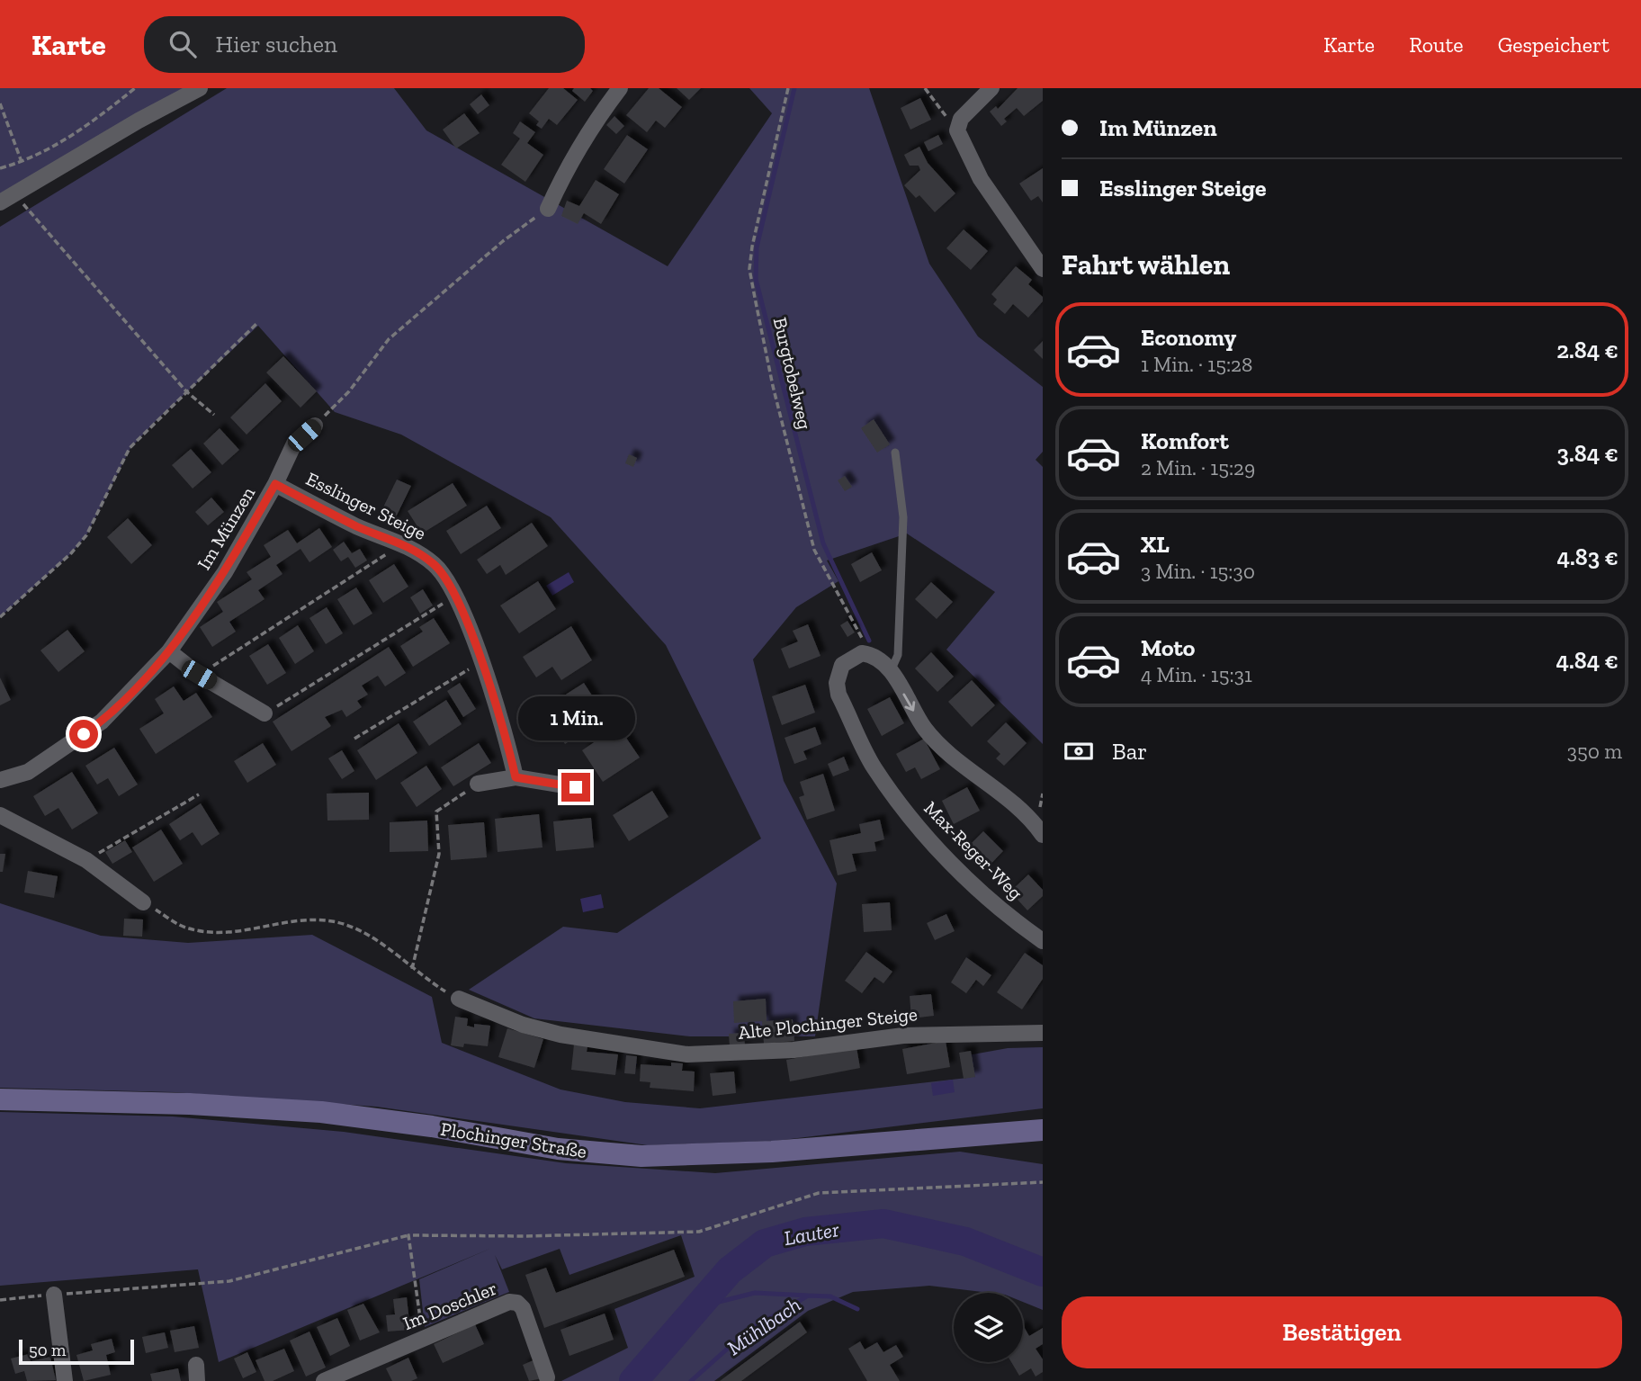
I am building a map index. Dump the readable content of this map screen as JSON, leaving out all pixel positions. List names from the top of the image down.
{
  "streets": {
    "main road": ["Plochinger Straße"],
    "street": [
      "Esslinger Steige",
      "Im Münzen",
      "Max-Reger-Weg",
      "Alte Plochinger Steige",
      "Im Doschler"
    ],
    "path": ["Burgtobelweg"]
  },
  "crossings": [
    ["Burgtobelweg", "Max-Reger-Weg"],
    ["Esslinger Steige", "Im Münzen"]
  ],
  "water": ["Lauter", "Mühlbach"],
  "scale_bar": "50 m",
  "page": {
    "header": "Karte",
    "search": "Hier suchen",
    "nav": ["Karte", "Route", "Gespeichert"],
    "banner": ["Im Münzen", "Esslinger Steige"],
    "heading": "Fahrt wählen",
    "list": [
      {
        "name": "Economy",
        "note": "1 Min. · 15:28",
        "value": "2.84 €"
      },
      {
        "name": "Komfort",
        "note": "2 Min. · 15:29",
        "value": "3.84 €"
      },
      {
        "name": "XL",
        "note": "3 Min. · 15:30",
        "value": "4.83 €"
      },
      {
        "name": "Moto",
        "note": "4 Min. · 15:31",
        "value": "4.84 €"
      }
    ],
    "bubble": "1 Min.",
    "pay": ["Bar", "350 m"],
    "buttons": "Bestätigen",
    "scale": "50 m"
  }
}
